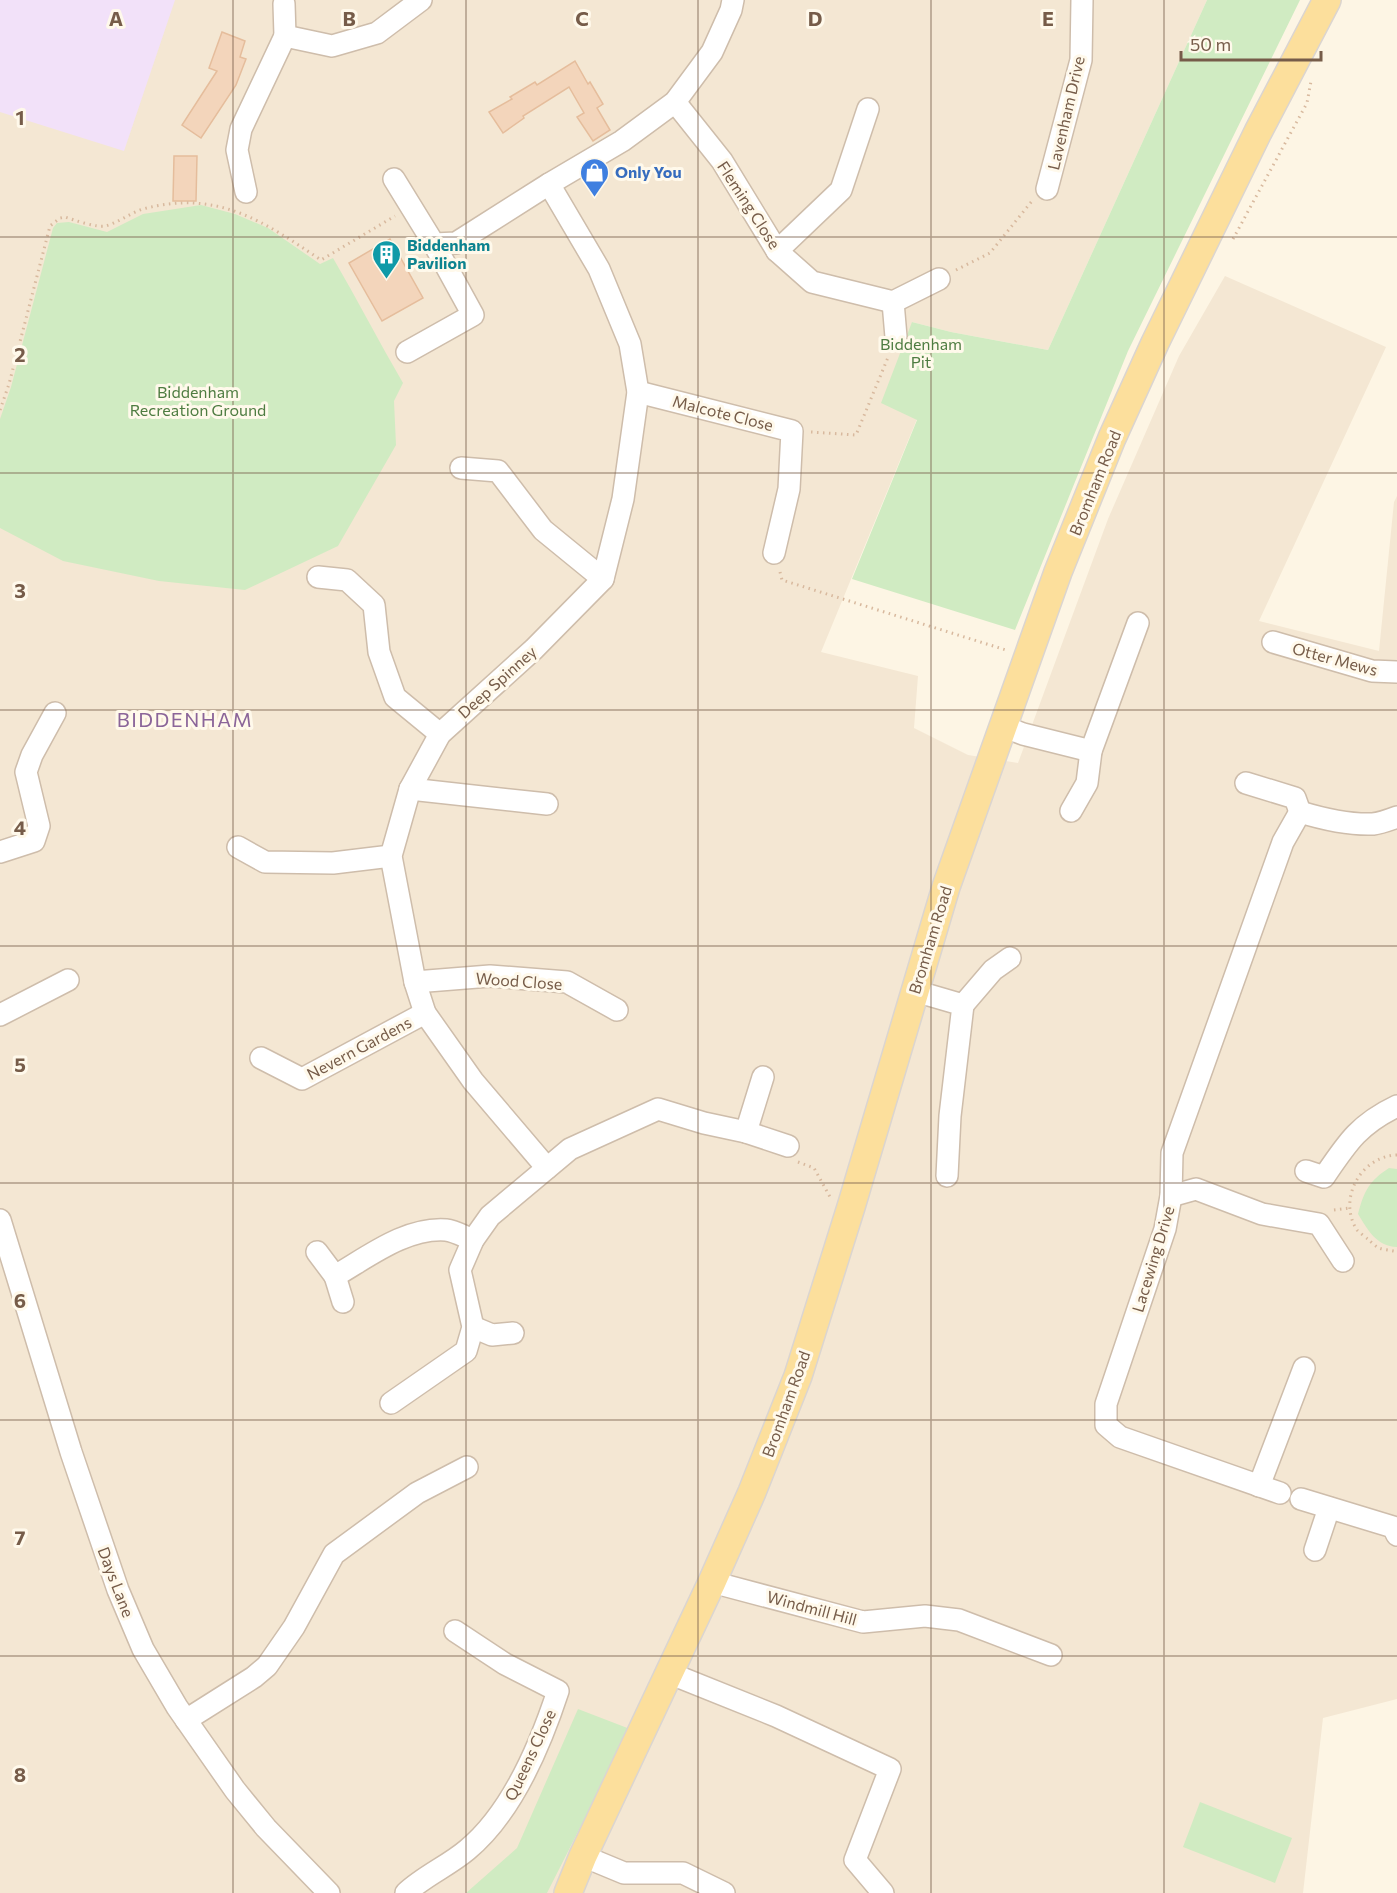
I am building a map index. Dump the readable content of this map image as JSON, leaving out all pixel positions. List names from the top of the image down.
{
  "streets": {
    "main road": ["Bromham Road"],
    "street": [
      "Lavenham Drive",
      "Fleming Close",
      "Malcote Close",
      "Otter Mews",
      "Deep Spinney",
      "Wood Close",
      "Nevern Gardens",
      "Lacewing Drive",
      "Days Lane",
      "Windmill Hill",
      "Queens Close"
    ]
  },
  "crossings": [
    ["Bromham Road", "Windmill Hill"],
    ["Deep Spinney", "Wood Close"],
    ["Deep Spinney", "Nevern Gardens"]
  ],
  "districts": ["BIDDENHAM"],
  "parks": ["Biddenham Pit", "Biddenham Recreation Ground"],
  "places": {
    "shop": ["Only You"],
    "building": ["Biddenham Pavilion"]
  },
  "scale_bar": "50 m",
  "grid": {
    "columns": [
      "A",
      "B",
      "C",
      "D",
      "E"
    ],
    "rows": [
      "1",
      "2",
      "3",
      "4",
      "5",
      "6",
      "7",
      "8"
    ]
  }
}
